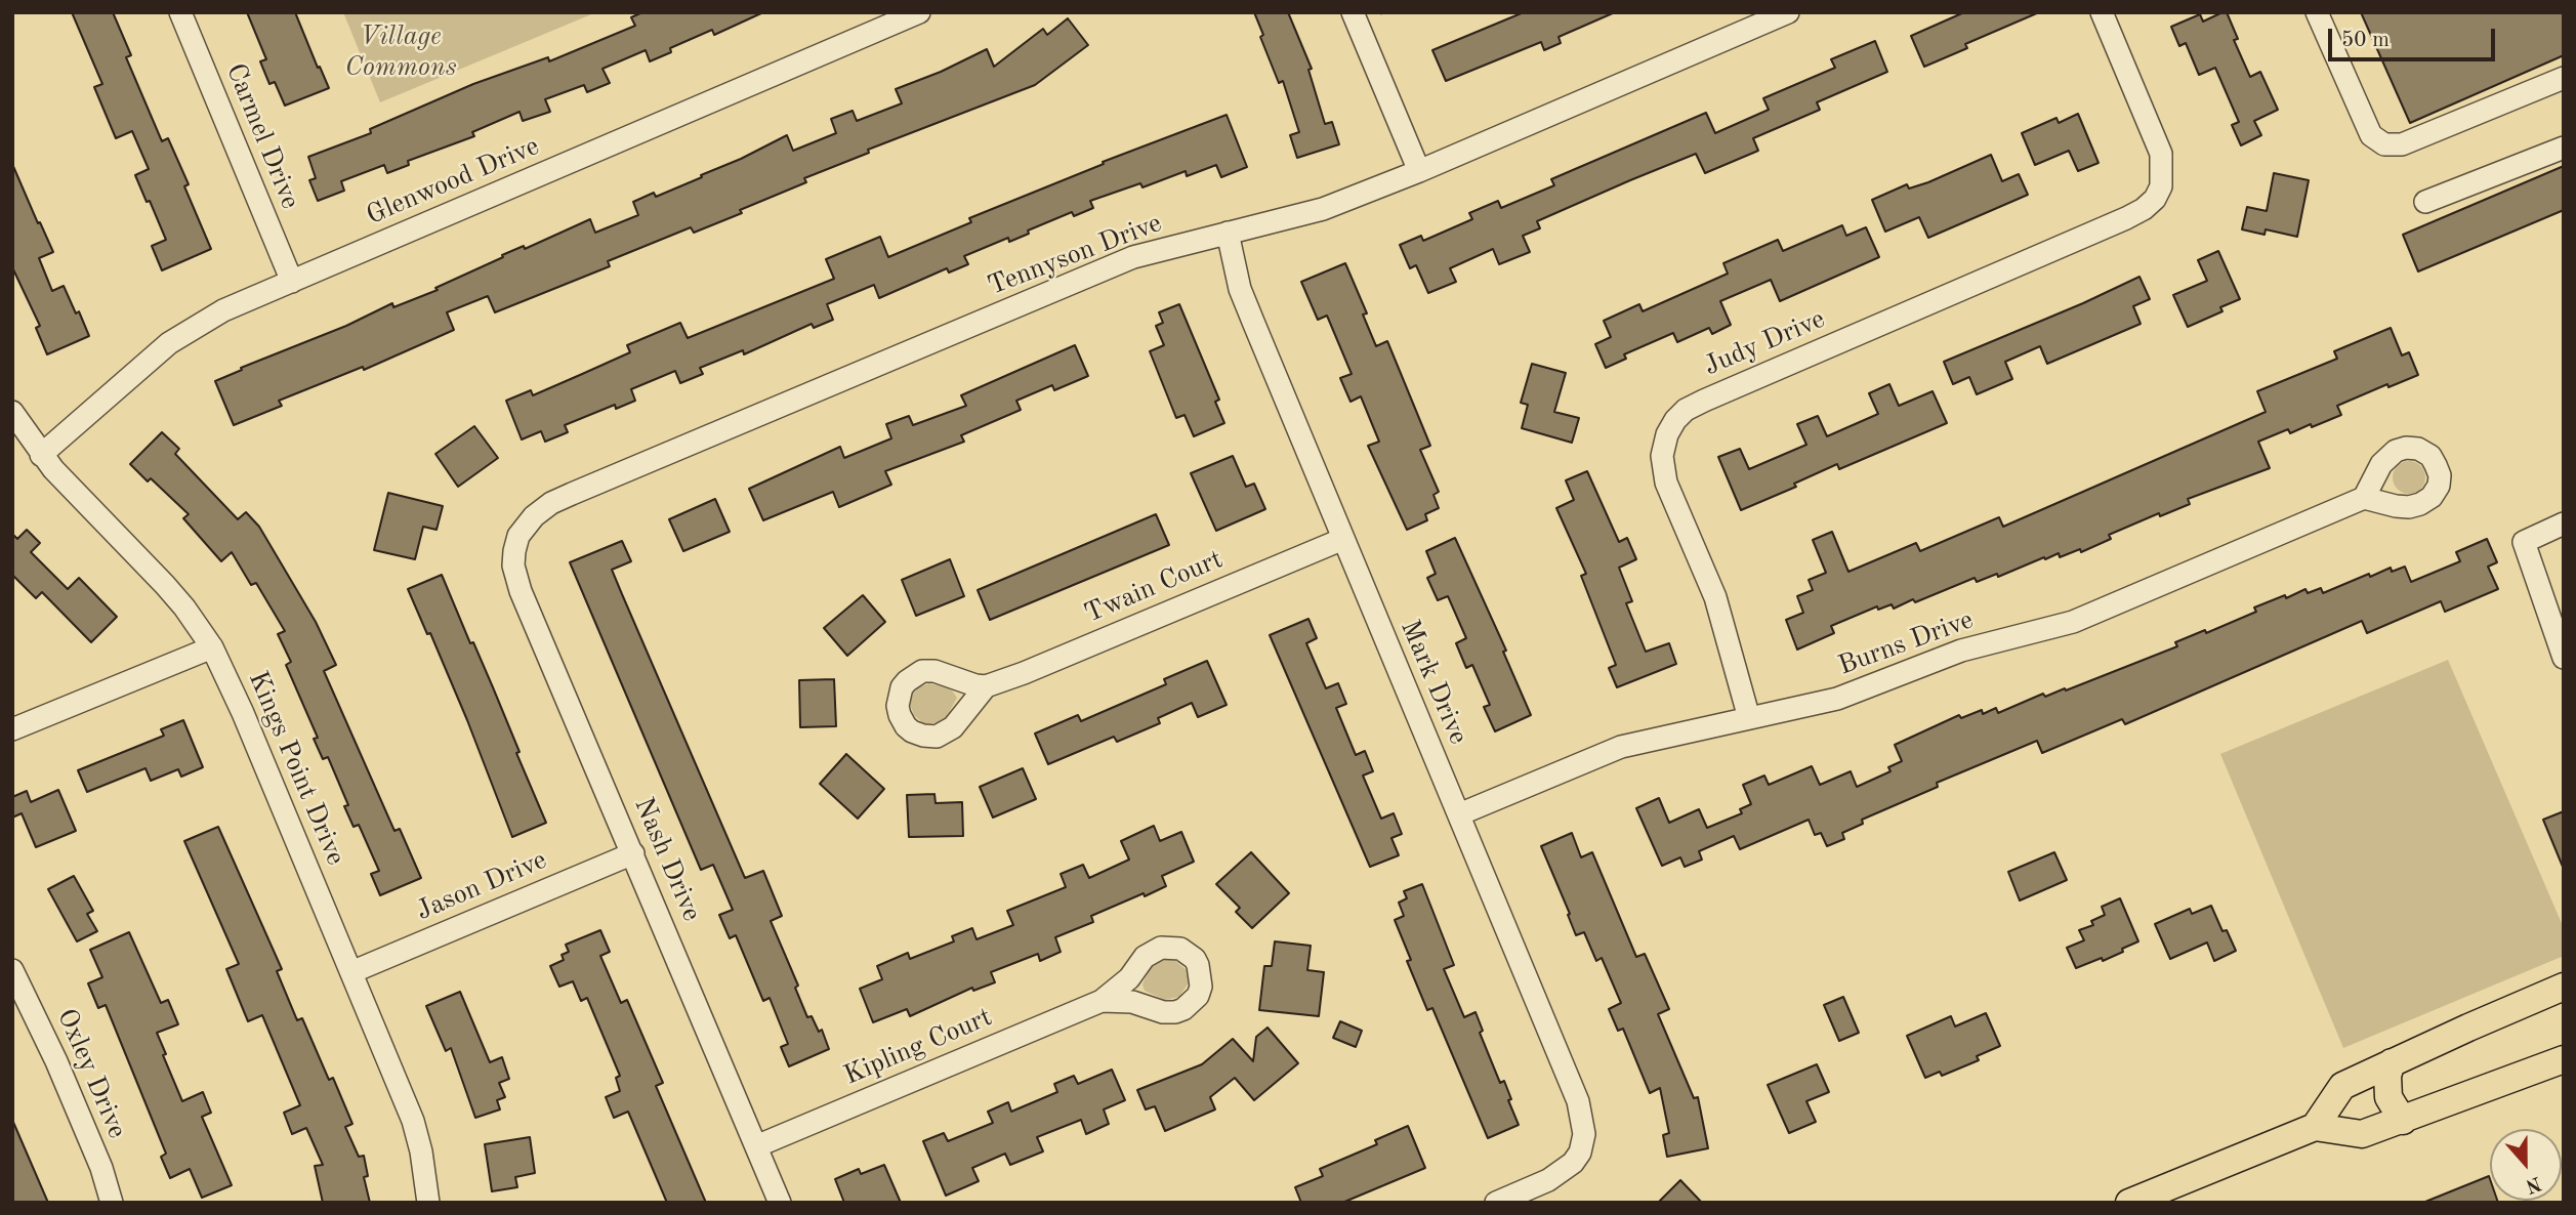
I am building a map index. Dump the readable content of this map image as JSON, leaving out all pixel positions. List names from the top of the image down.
{
  "streets": {
    "street": [
      "Carmel Drive",
      "Glenwood Drive",
      "Tennyson Drive",
      "Judy Drive",
      "Twain Court",
      "Burns Drive",
      "Mark Drive",
      "Kings Point Drive",
      "Nash Drive",
      "Jason Drive",
      "Kipling Court",
      "Oxley Drive"
    ]
  },
  "crossings": [
    ["Carmel Drive", "Glenwood Drive"],
    ["Glenwood Drive", "Kings Point Drive"],
    ["Tennyson Drive", "Mark Drive"],
    ["Tennyson Drive", "Nash Drive"],
    ["Judy Drive", "Burns Drive"],
    ["Twain Court", "Mark Drive"],
    ["Burns Drive", "Mark Drive"],
    ["Kings Point Drive", "Jason Drive"],
    ["Nash Drive", "Jason Drive"],
    ["Nash Drive", "Kipling Court"]
  ],
  "parks": ["Village Commons"],
  "scale_bar": "50 m",
  "north": "bottom"
}
